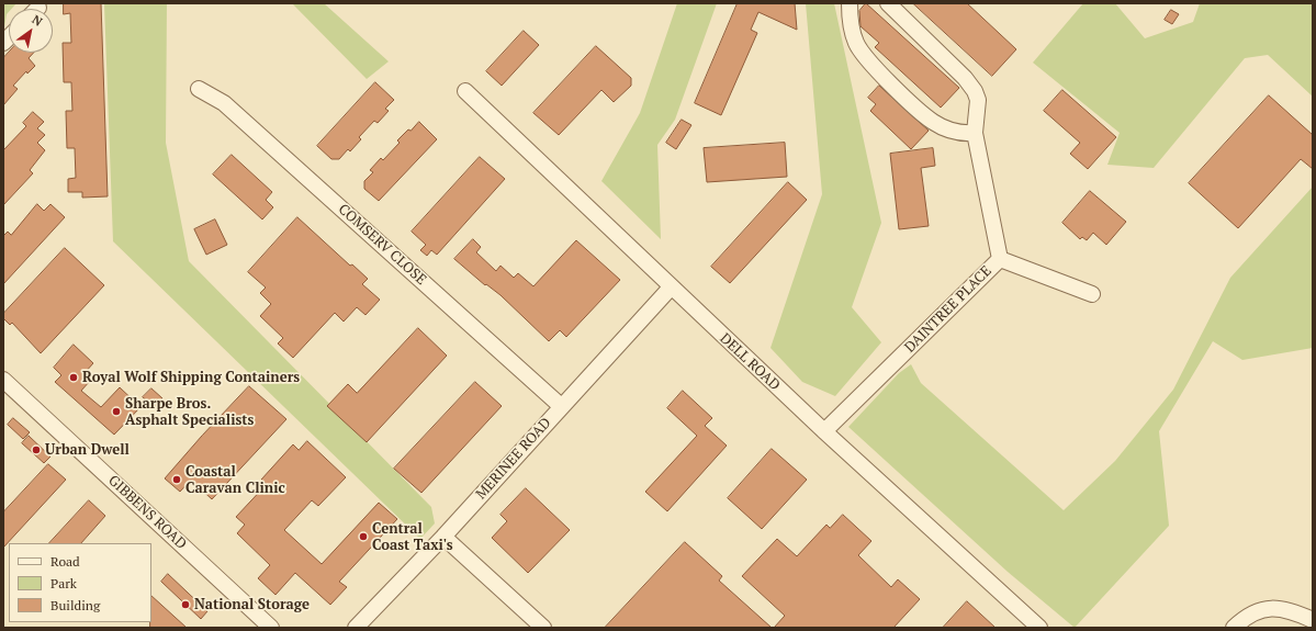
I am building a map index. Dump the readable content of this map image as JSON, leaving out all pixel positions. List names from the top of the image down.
{
  "streets": {
    "street": [
      "COMSERV CLOSE",
      "DAINTREE PLACE",
      "DELL ROAD",
      "MERINEE ROAD",
      "GIBBENS ROAD"
    ]
  },
  "crossings": [
    ["COMSERV CLOSE", "MERINEE ROAD"],
    ["DAINTREE PLACE", "DELL ROAD"],
    ["DELL ROAD", "MERINEE ROAD"]
  ],
  "places": [
    "Royal Wolf Shipping Containers",
    "Sharpe Bros. Asphalt Specialists",
    "Urban Dwell",
    "Coastal Caravan Clinic",
    "Central Coast Taxi's",
    "National Storage"
  ],
  "legend": ["Road", "Park", "Building"],
  "north": "top right"
}
